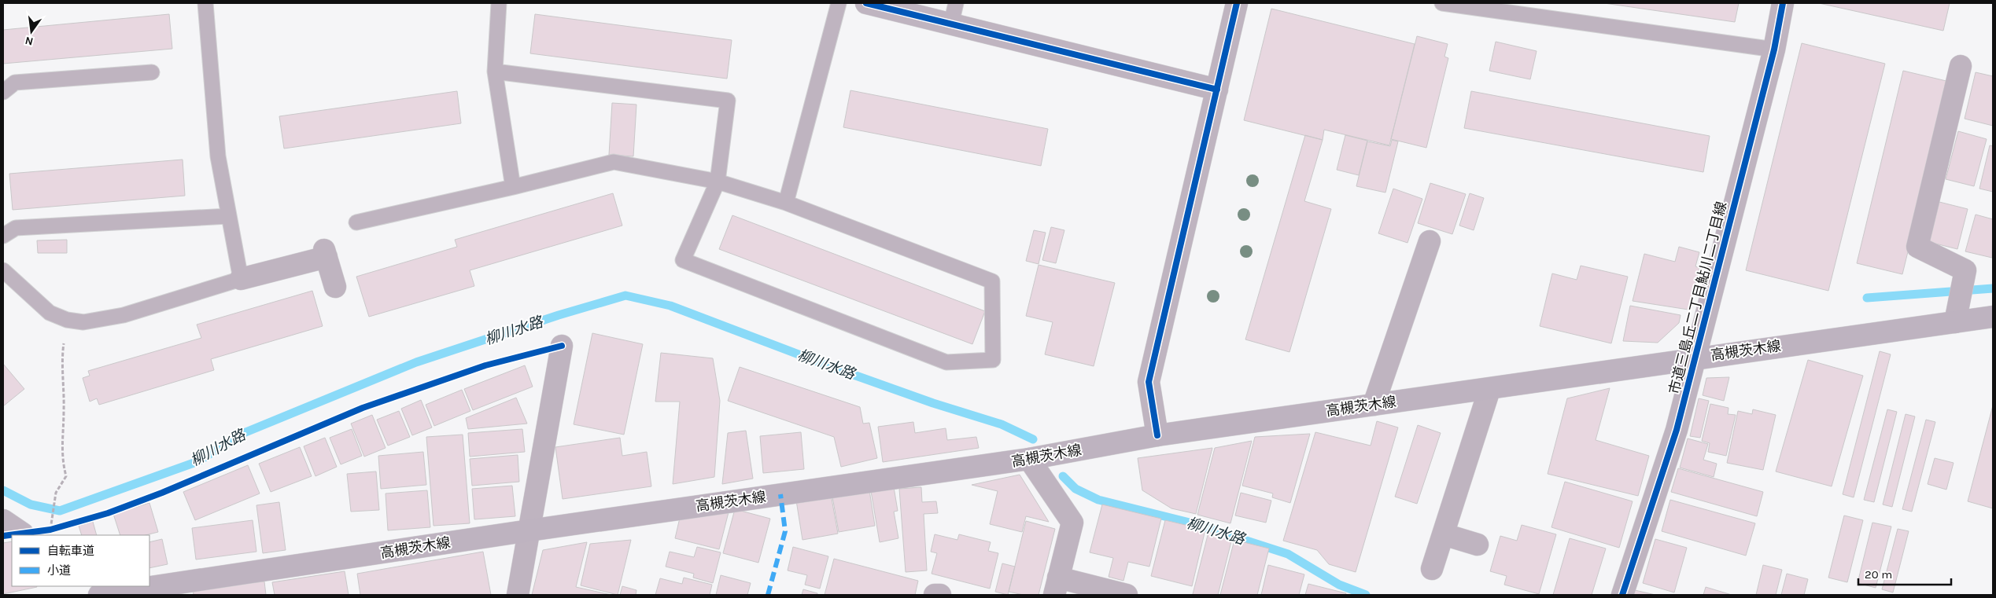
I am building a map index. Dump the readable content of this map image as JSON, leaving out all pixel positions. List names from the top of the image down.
{
  "streets": {
    "main road": ["高槻茨木線"],
    "street": ["市道三島丘二丁目鮎川二丁目線"]
  },
  "crossings": [
    ["市道三島丘二丁目鮎川二丁目線", "高槻茨木線"]
  ],
  "water": ["柳川水路"],
  "legend": ["自転車道", "小道"],
  "scale_bar": "20 m",
  "north": "bottom"
}
